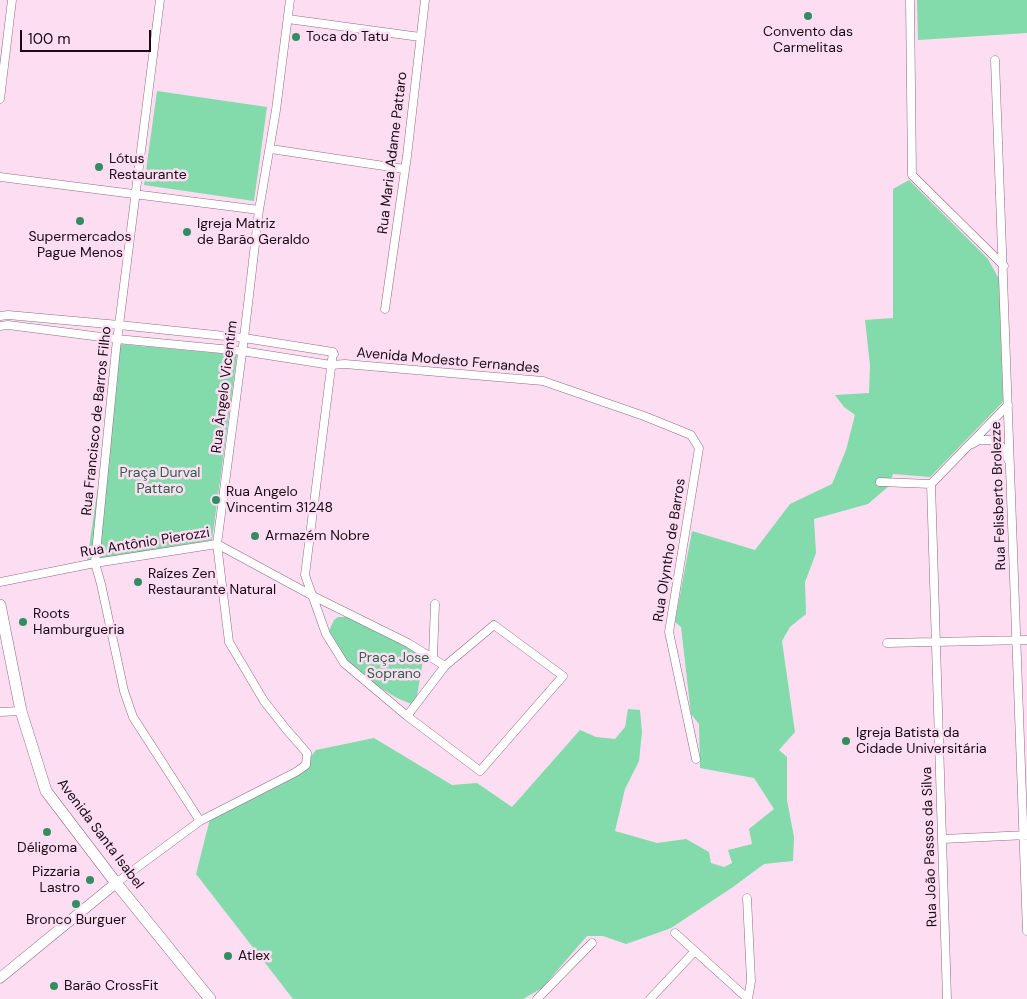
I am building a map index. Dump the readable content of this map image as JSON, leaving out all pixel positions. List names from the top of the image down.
{
  "streets": {
    "main road": ["Avenida Santa Isabel"],
    "street": [
      "Rua Maria Adame Pattaro",
      "Avenida Modesto Fernandes",
      "Rua Ângelo Vicentim",
      "Rua Francisco de Barros Filho",
      "Rua Felisberto Brolezze",
      "Rua Antônio Pierozzi",
      "Rua Olyntho de Barros",
      "Rua João Passos da Silva"
    ]
  },
  "crossings": [
    ["Avenida Modesto Fernandes", "Rua Ângelo Vicentim"],
    ["Avenida Modesto Fernandes", "Rua Francisco de Barros Filho"],
    ["Avenida Modesto Fernandes", "Rua Olyntho de Barros"],
    ["Rua Ângelo Vicentim", "Rua Francisco de Barros Filho"],
    ["Rua Ângelo Vicentim", "Rua Antônio Pierozzi"],
    ["Rua Francisco de Barros Filho", "Rua Antônio Pierozzi"]
  ],
  "parks": ["Praça Durval Pattaro", "Praça Jose Soprano"],
  "places": [
    "Convento das Carmelitas",
    "Toca do Tatu",
    "Lótus Restaurante",
    "Supermercados Pague Menos",
    "Igreja Matriz de Barão Geraldo",
    "Rua Angelo Vincentim 31248",
    "Armazém Nobre",
    "Raízes Zen Restaurante Natural",
    "Roots Hamburgueria",
    "Igreja Batista da Cidade Universitária",
    "Déligoma",
    "Pizzaria Lastro",
    "Bronco Burguer",
    "Atlex",
    "Barão CrossFit"
  ],
  "scale_bar": "100 m"
}
